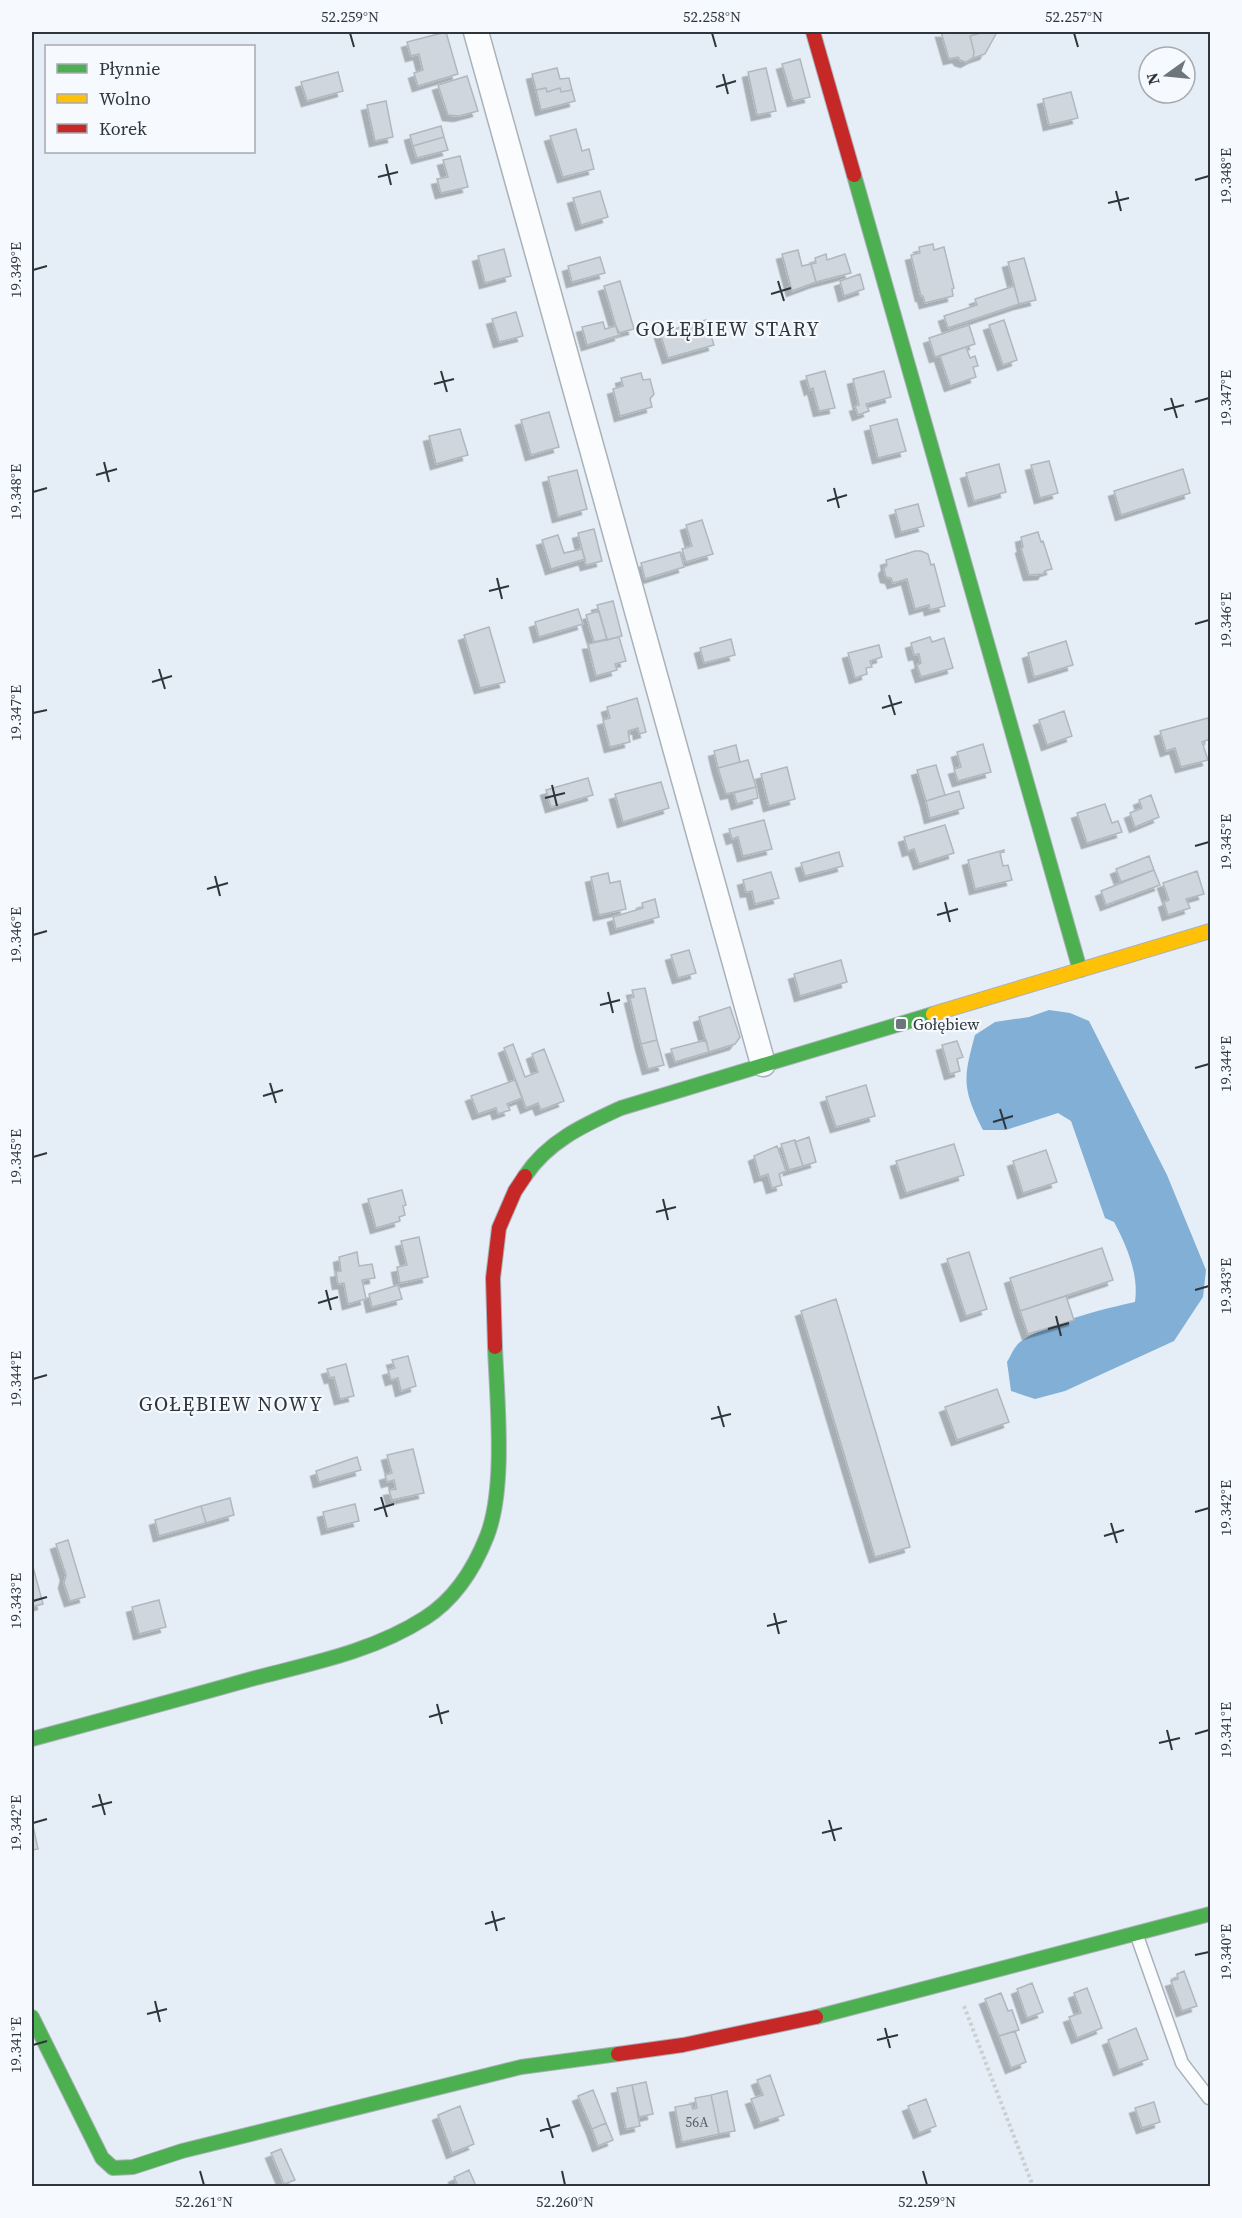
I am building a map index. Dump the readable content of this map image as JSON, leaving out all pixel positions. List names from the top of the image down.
{
  "districts": ["GOŁĘBIEW STARY", "GOŁĘBIEW NOWY"],
  "places": {
    "transit": ["Gołębiew"]
  },
  "house_numbers": ["56A"],
  "legend": ["Płynnie", "Wolno", "Korek"],
  "north": "left",
  "coordinates": [
    "52.259°N",
    "52.258°N",
    "52.257°N",
    "19.348°E",
    "19.349°E",
    "19.347°E",
    "19.346°E",
    "19.345°E",
    "19.344°E",
    "19.343°E",
    "19.342°E",
    "19.341°E",
    "19.340°E",
    "52.261°N",
    "52.260°N"
  ]
}
